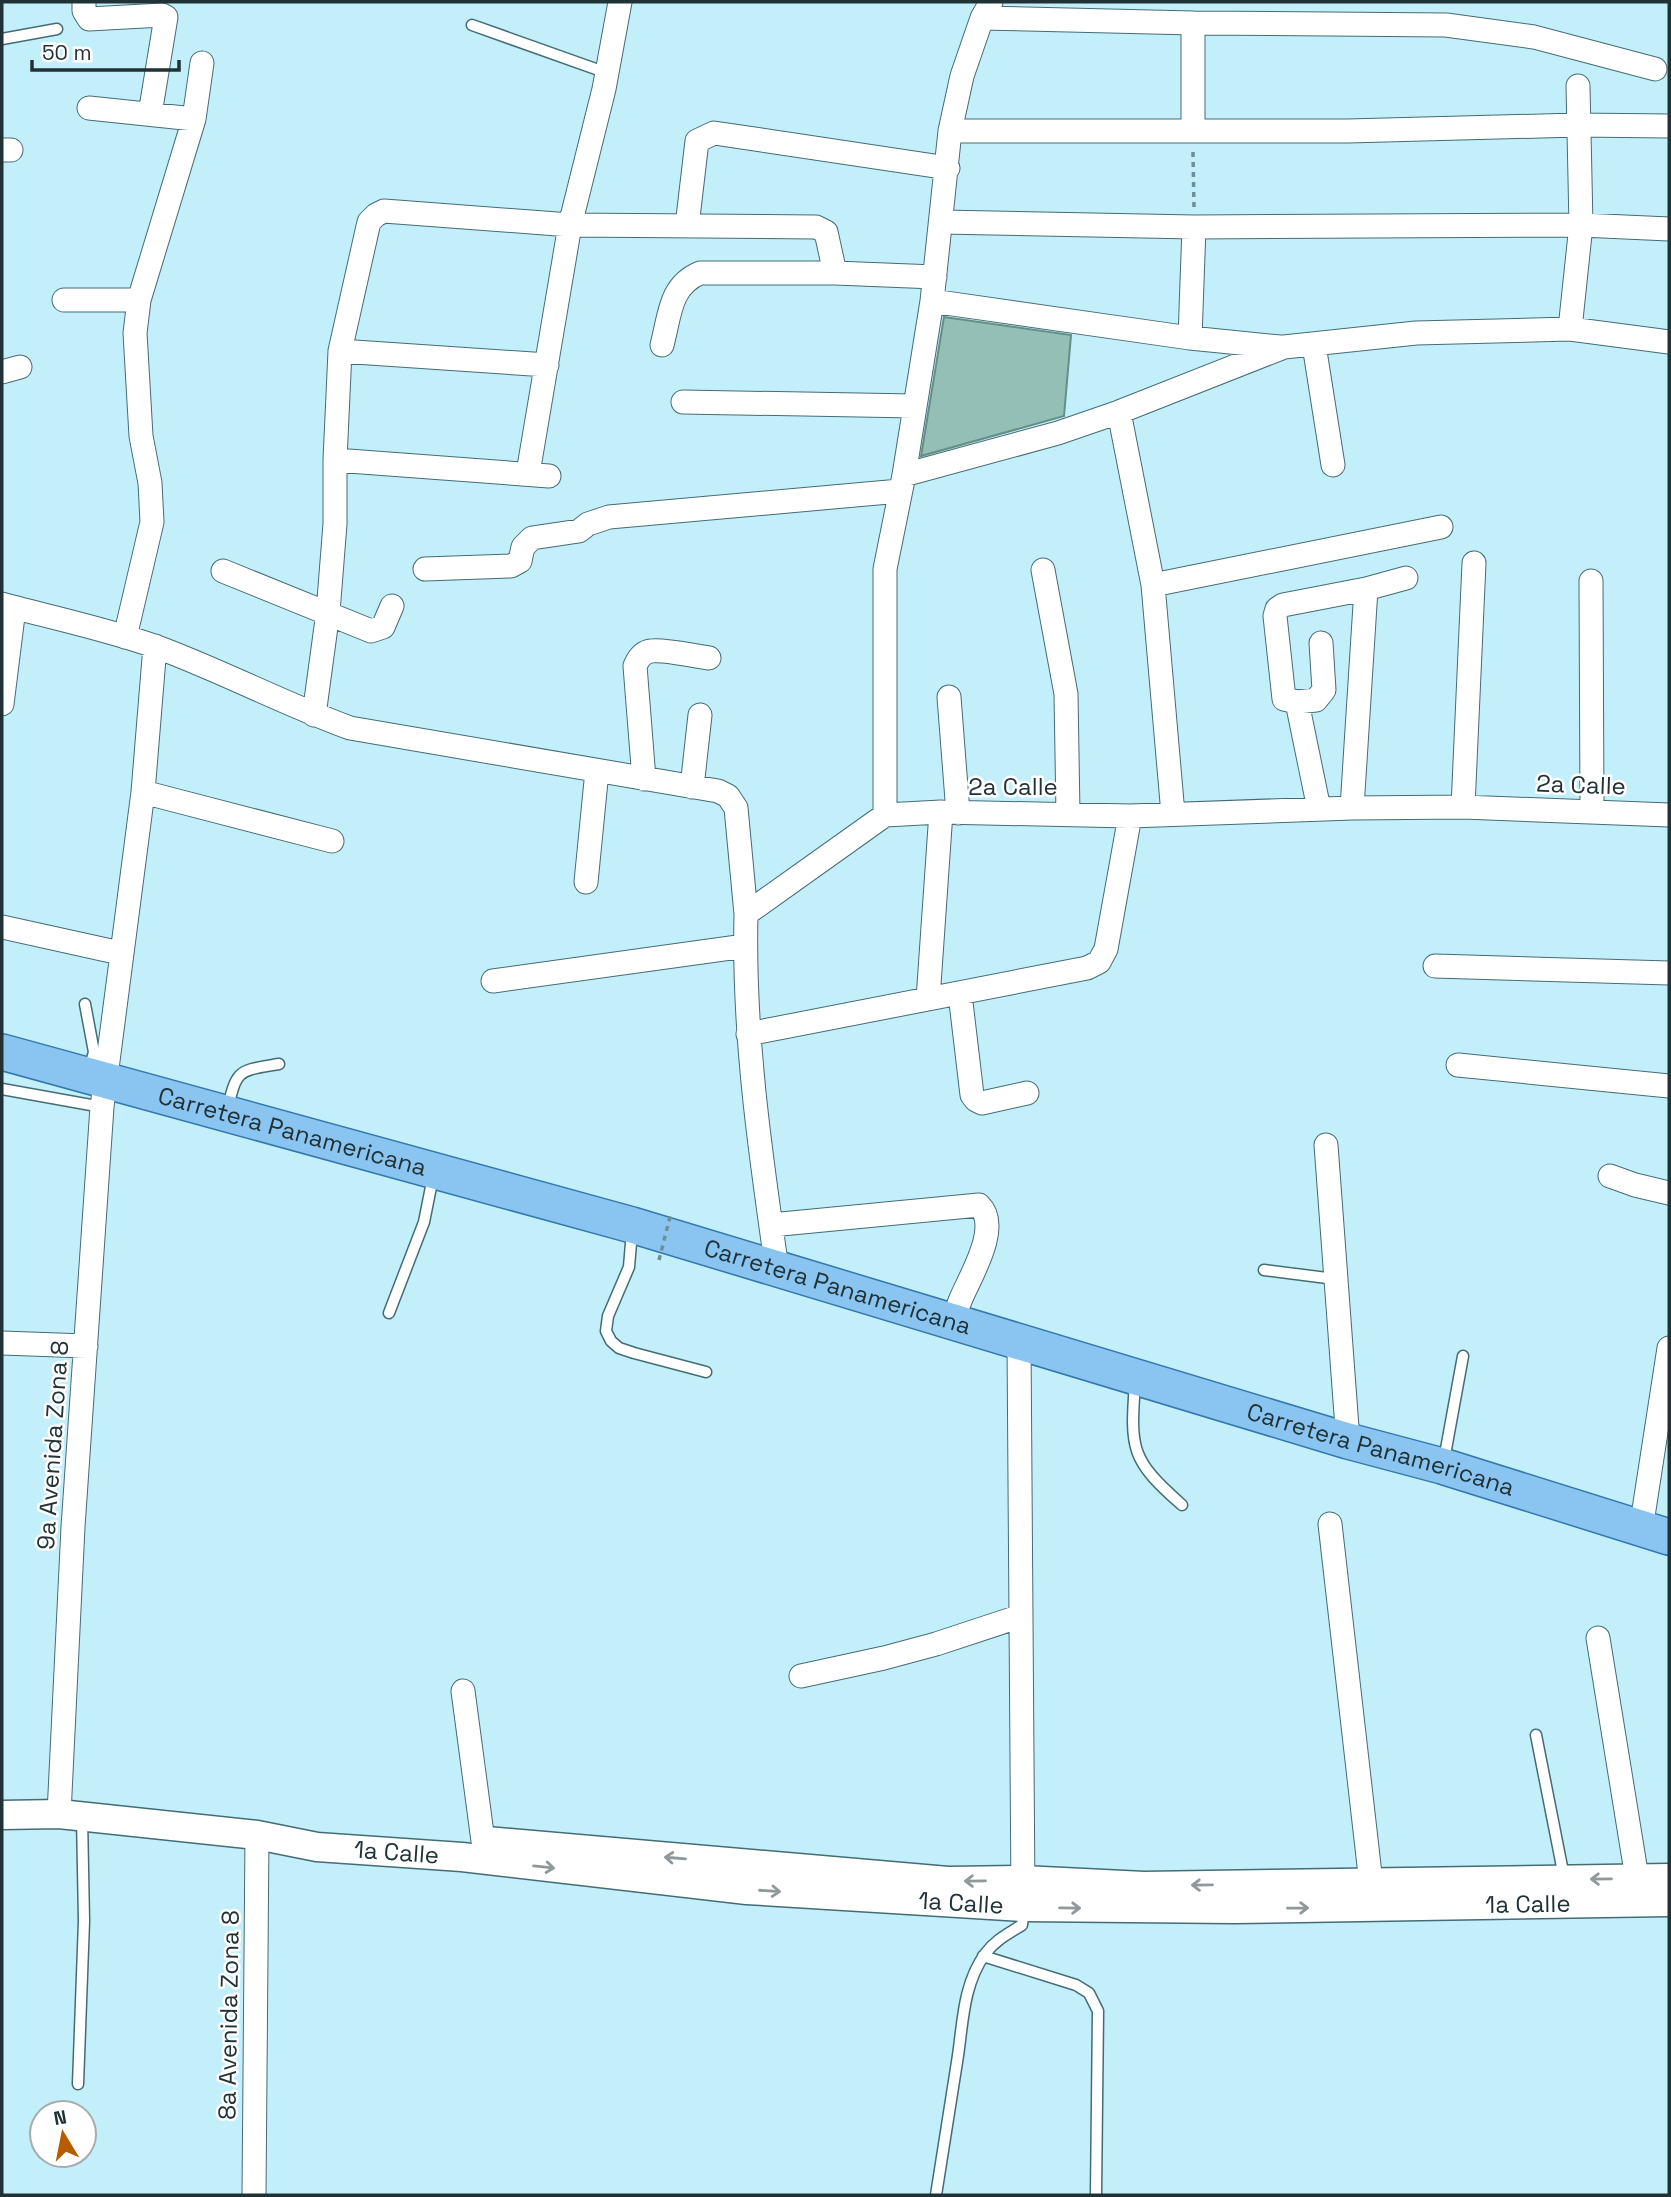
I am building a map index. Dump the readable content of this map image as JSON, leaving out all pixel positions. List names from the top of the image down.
{
  "streets": {
    "main road": ["Carretera Panamericana"],
    "street": [
      "2a Calle",
      "9a Avenida Zona 8",
      "1a Calle",
      "8a Avenida Zona 8"
    ]
  },
  "crossings": [
    ["Carretera Panamericana", "9a Avenida Zona 8"],
    ["9a Avenida Zona 8", "1a Calle"],
    ["1a Calle", "8a Avenida Zona 8"]
  ],
  "scale_bar": "50 m",
  "north": "top"
}
